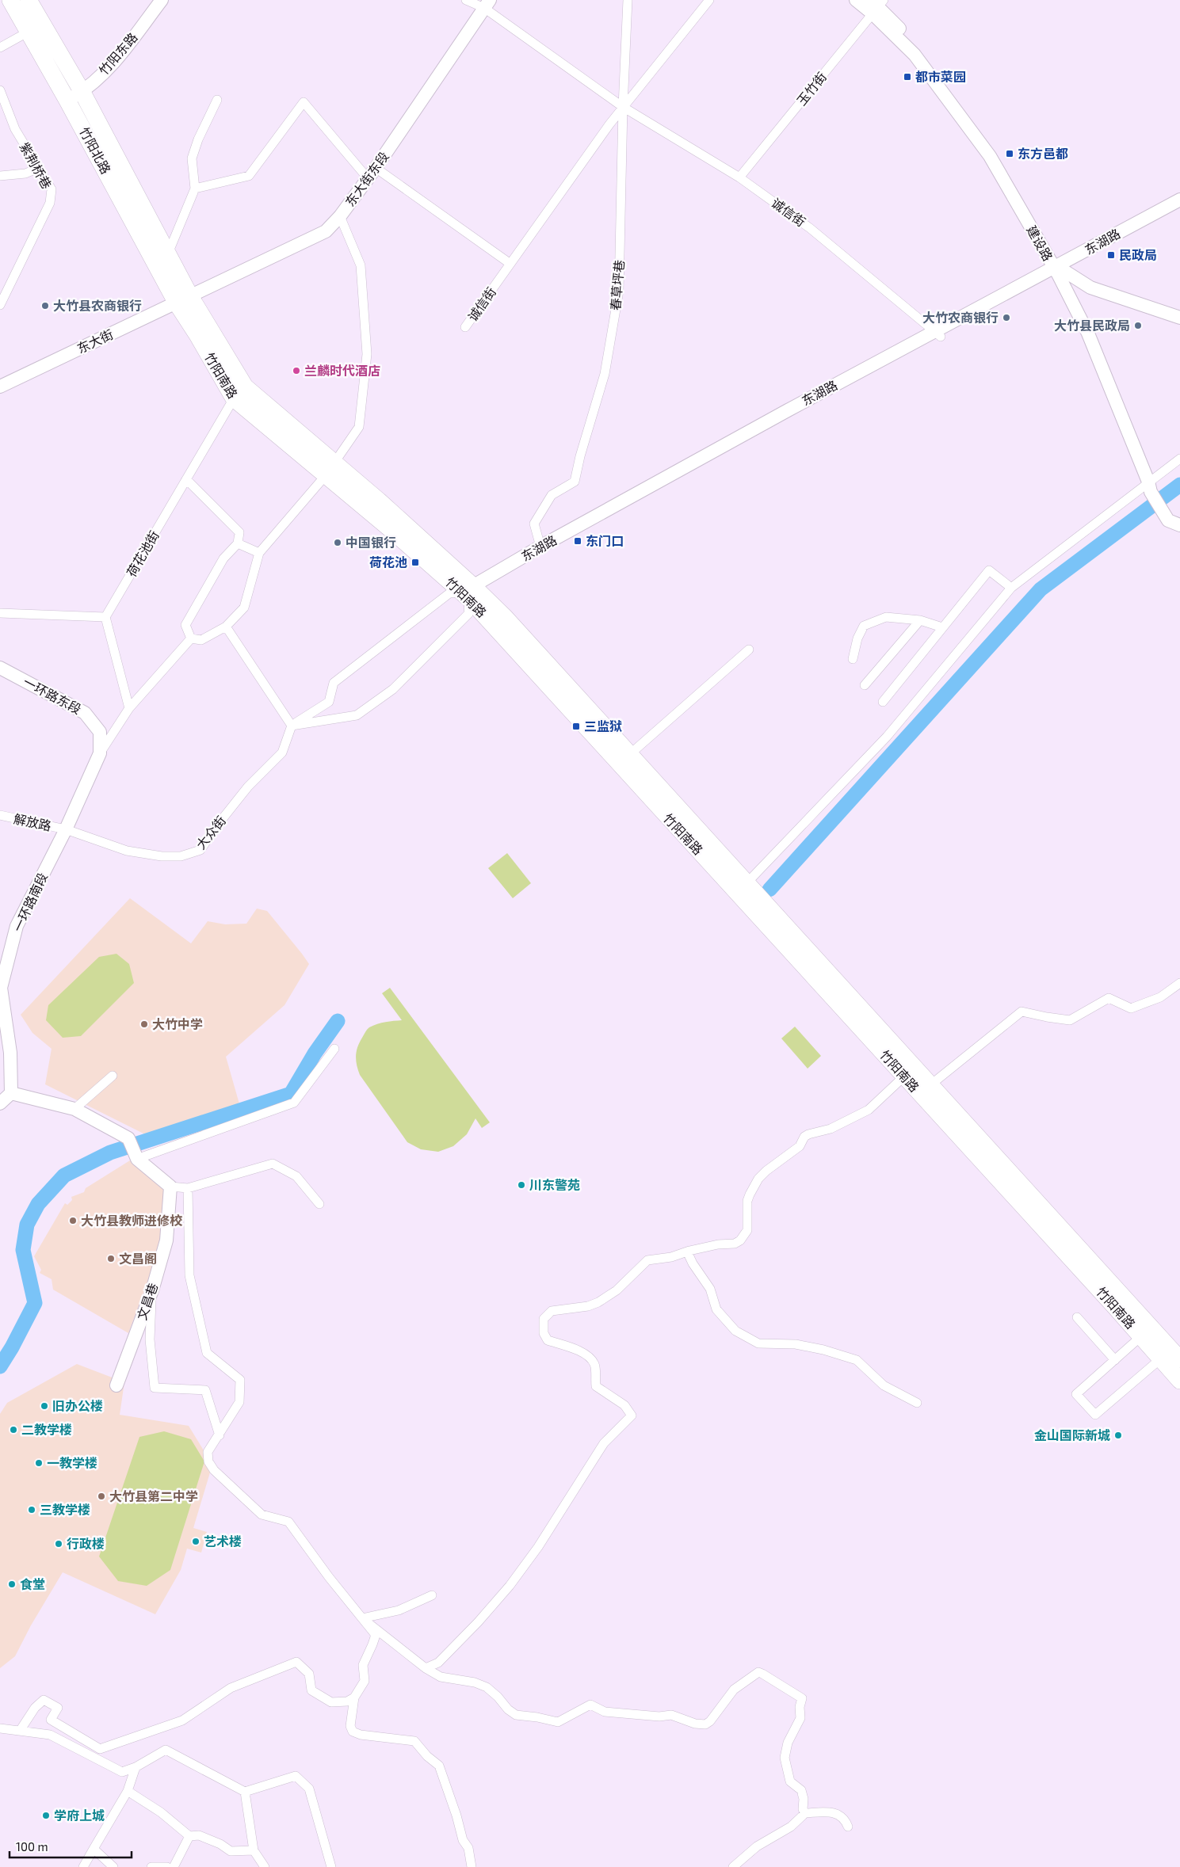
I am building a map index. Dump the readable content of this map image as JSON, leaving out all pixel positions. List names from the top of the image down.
{
  "streets": {
    "highway": ["竹阳北路", "竹阳南路"],
    "street": [
      "竹阳东路",
      "玉竹街",
      "紫荆桥巷",
      "东大街东段",
      "诚信街",
      "东湖路",
      "建设路",
      "春草坪巷",
      "东大街",
      "荷花池街",
      "一环路东段",
      "解放路",
      "大众街",
      "一环路南段",
      "文昌巷"
    ]
  },
  "crossings": [
    ["竹阳东路", "竹阳北路"],
    ["玉竹街", "诚信街"],
    ["玉竹街", "建设路"],
    ["竹阳北路", "东大街东段"],
    ["竹阳北路", "东大街"],
    ["竹阳北路", "竹阳南路"],
    ["东大街东段", "诚信街"],
    ["东大街东段", "东大街"],
    ["东大街东段", "竹阳南路"],
    ["诚信街", "东湖路"],
    ["诚信街", "春草坪巷"],
    ["东湖路", "建设路"],
    ["东湖路", "春草坪巷"],
    ["东湖路", "竹阳南路"],
    ["东大街", "竹阳南路"],
    ["竹阳南路", "荷花池街"],
    ["一环路东段", "一环路南段"],
    ["解放路", "大众街"],
    ["解放路", "一环路南段"],
    ["大众街", "一环路南段"]
  ],
  "places": {
    "transit": [
      "都市菜园",
      "东方邑都",
      "民政局",
      "东门口",
      "荷花池",
      "三监狱"
    ],
    "other": [
      "大竹县农商银行",
      "大竹农商银行",
      "大竹县民政局",
      "兰麟时代酒店",
      "中国银行",
      "大竹中学",
      "川东警苑",
      "大竹县教师进修校",
      "文昌阁",
      "旧办公楼",
      "二教学楼",
      "金山国际新城",
      "一教学楼",
      "大竹县第二中学",
      "三教学楼",
      "艺术楼",
      "行政楼",
      "食堂",
      "学府上城"
    ]
  },
  "scale_bar": "100 m"
}
